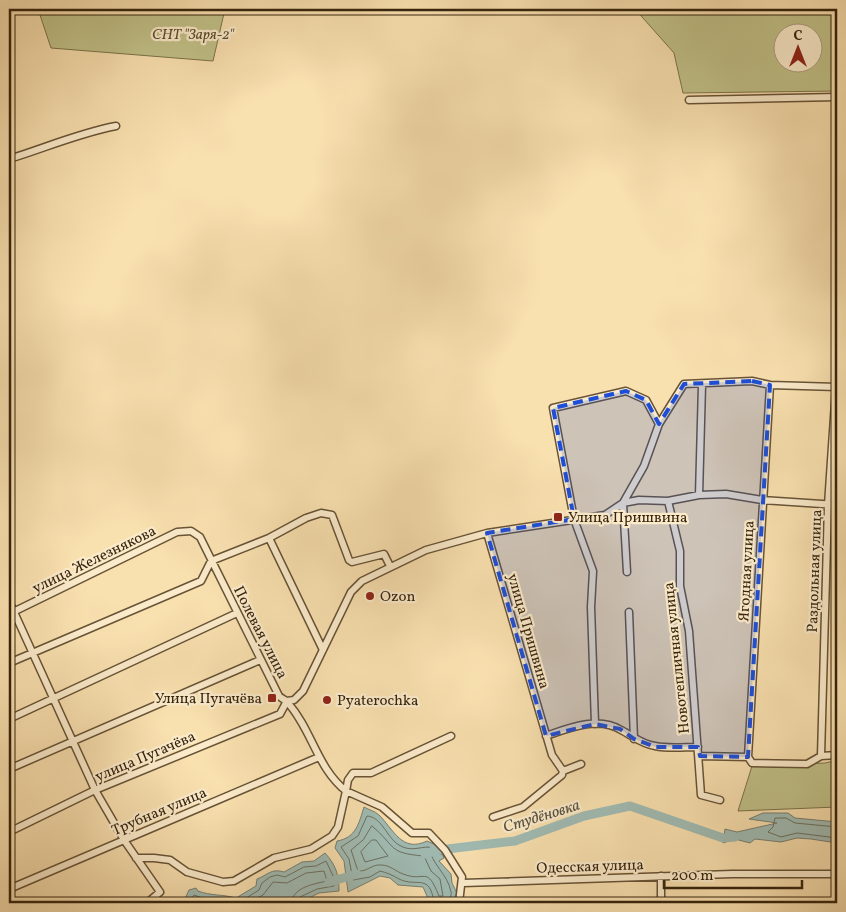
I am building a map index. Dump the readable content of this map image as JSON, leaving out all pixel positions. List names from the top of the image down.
{
  "streets": {
    "street": [
      "улица Железнякова",
      "Ягодная улица",
      "Раздольная улица",
      "улица Пришвина",
      "Полевая улица",
      "Новотепличная улица",
      "улица Пугачёва",
      "Трубная улица",
      "Одесская улица"
    ]
  },
  "crossings": [
    ["улица Железнякова", "Полевая улица"],
    ["Полевая улица", "улица Пугачёва"],
    ["Полевая улица", "Трубная улица"]
  ],
  "water": ["Студёновка"],
  "parks": ["СНТ \"Заря-2\""],
  "places": {
    "transit": ["Улица Пришвина", "Улица Пугачёва"],
    "other": ["Ozon", "Pyaterochka"]
  },
  "scale_bar": "200 m",
  "north": "top"
}
